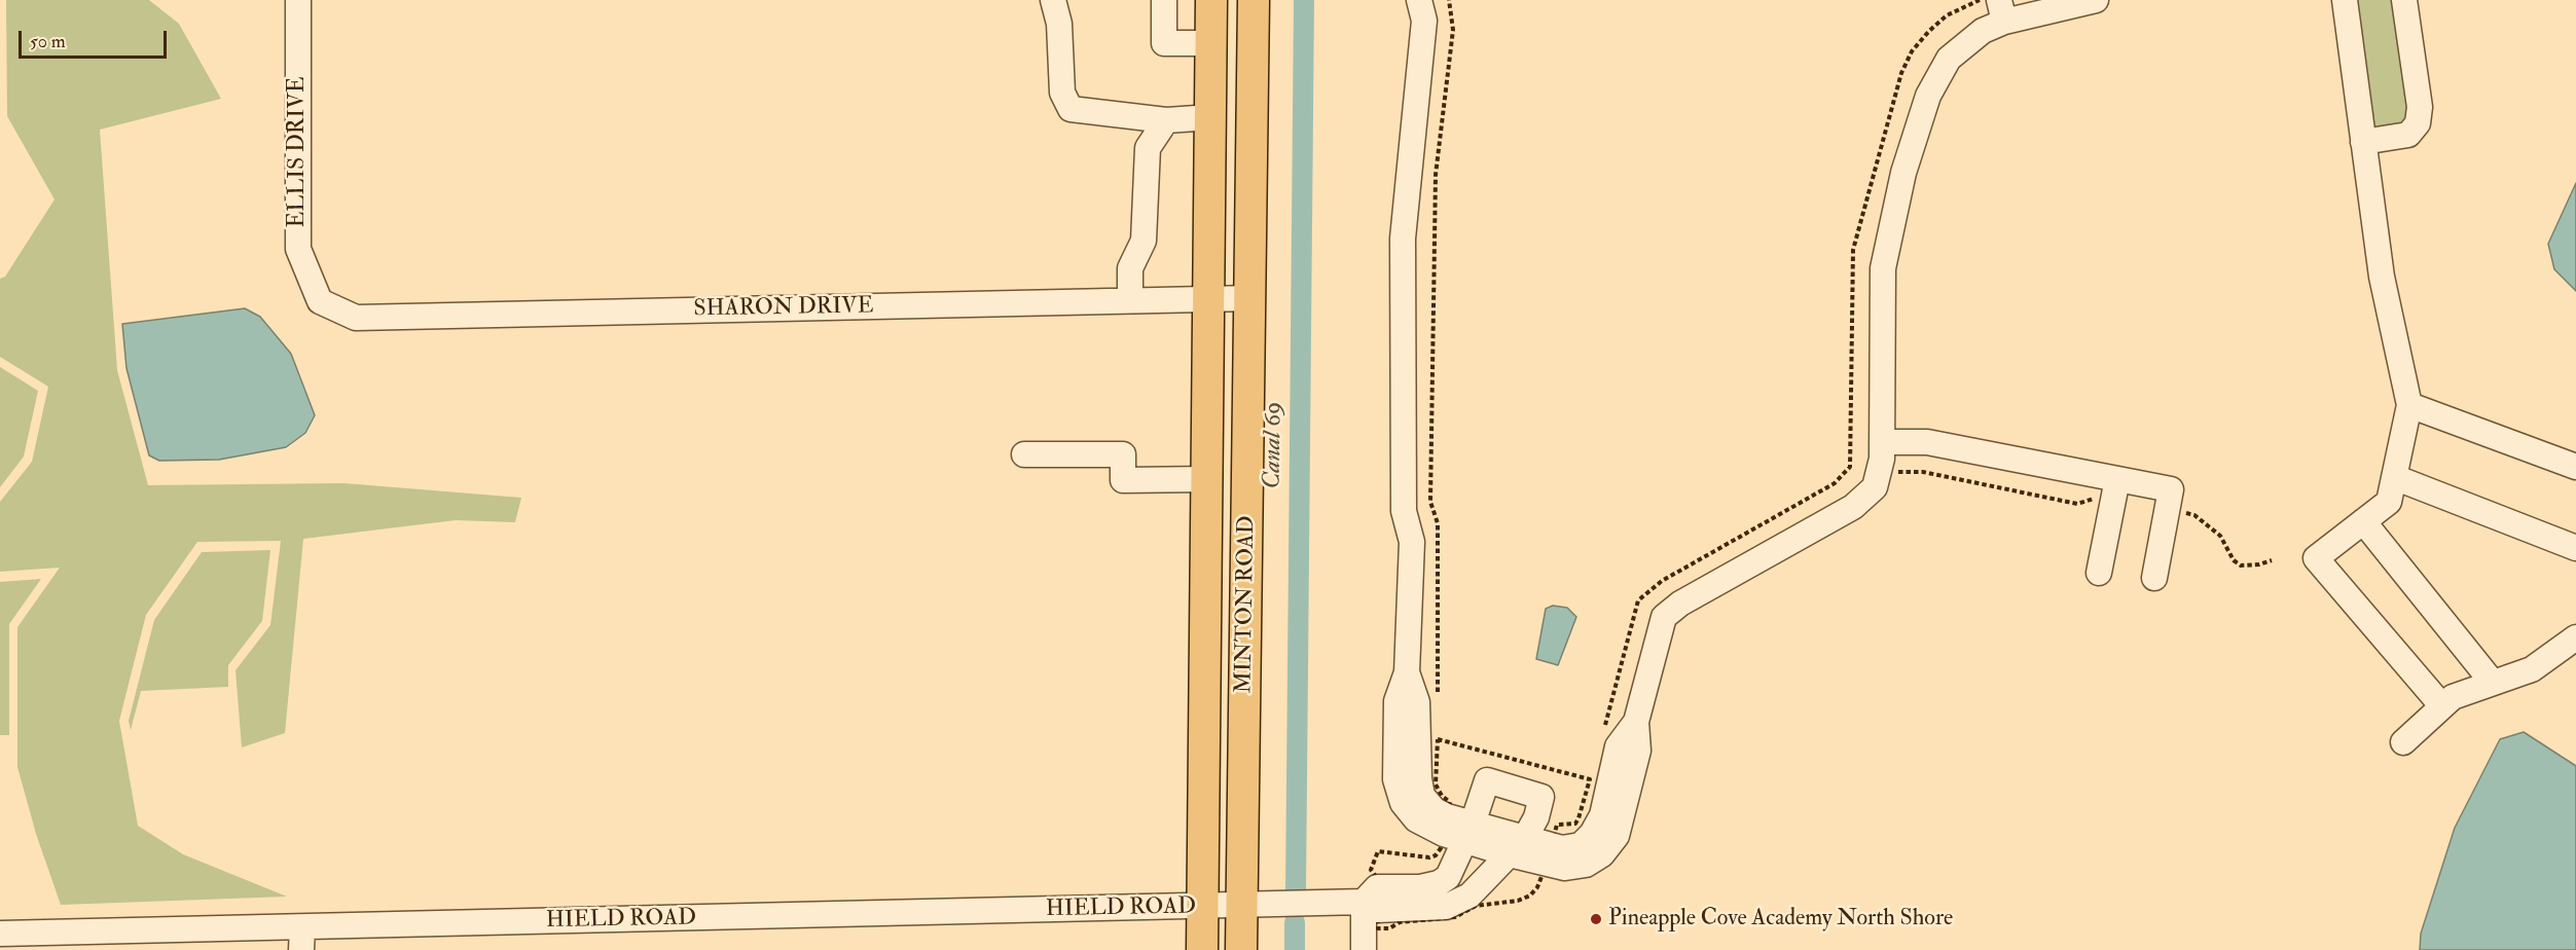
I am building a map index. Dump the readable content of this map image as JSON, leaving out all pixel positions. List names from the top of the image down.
{
  "streets": {
    "main road": ["MINTON ROAD"],
    "street": ["ELLIS DRIVE", "SHARON DRIVE", "HIELD ROAD"]
  },
  "crossings": [
    ["ELLIS DRIVE", "SHARON DRIVE"],
    ["SHARON DRIVE", "MINTON ROAD"],
    ["MINTON ROAD", "HIELD ROAD"]
  ],
  "water": ["Canal 69"],
  "places": ["Pineapple Cove Academy North Shore"],
  "scale_bar": "50 m"
}
